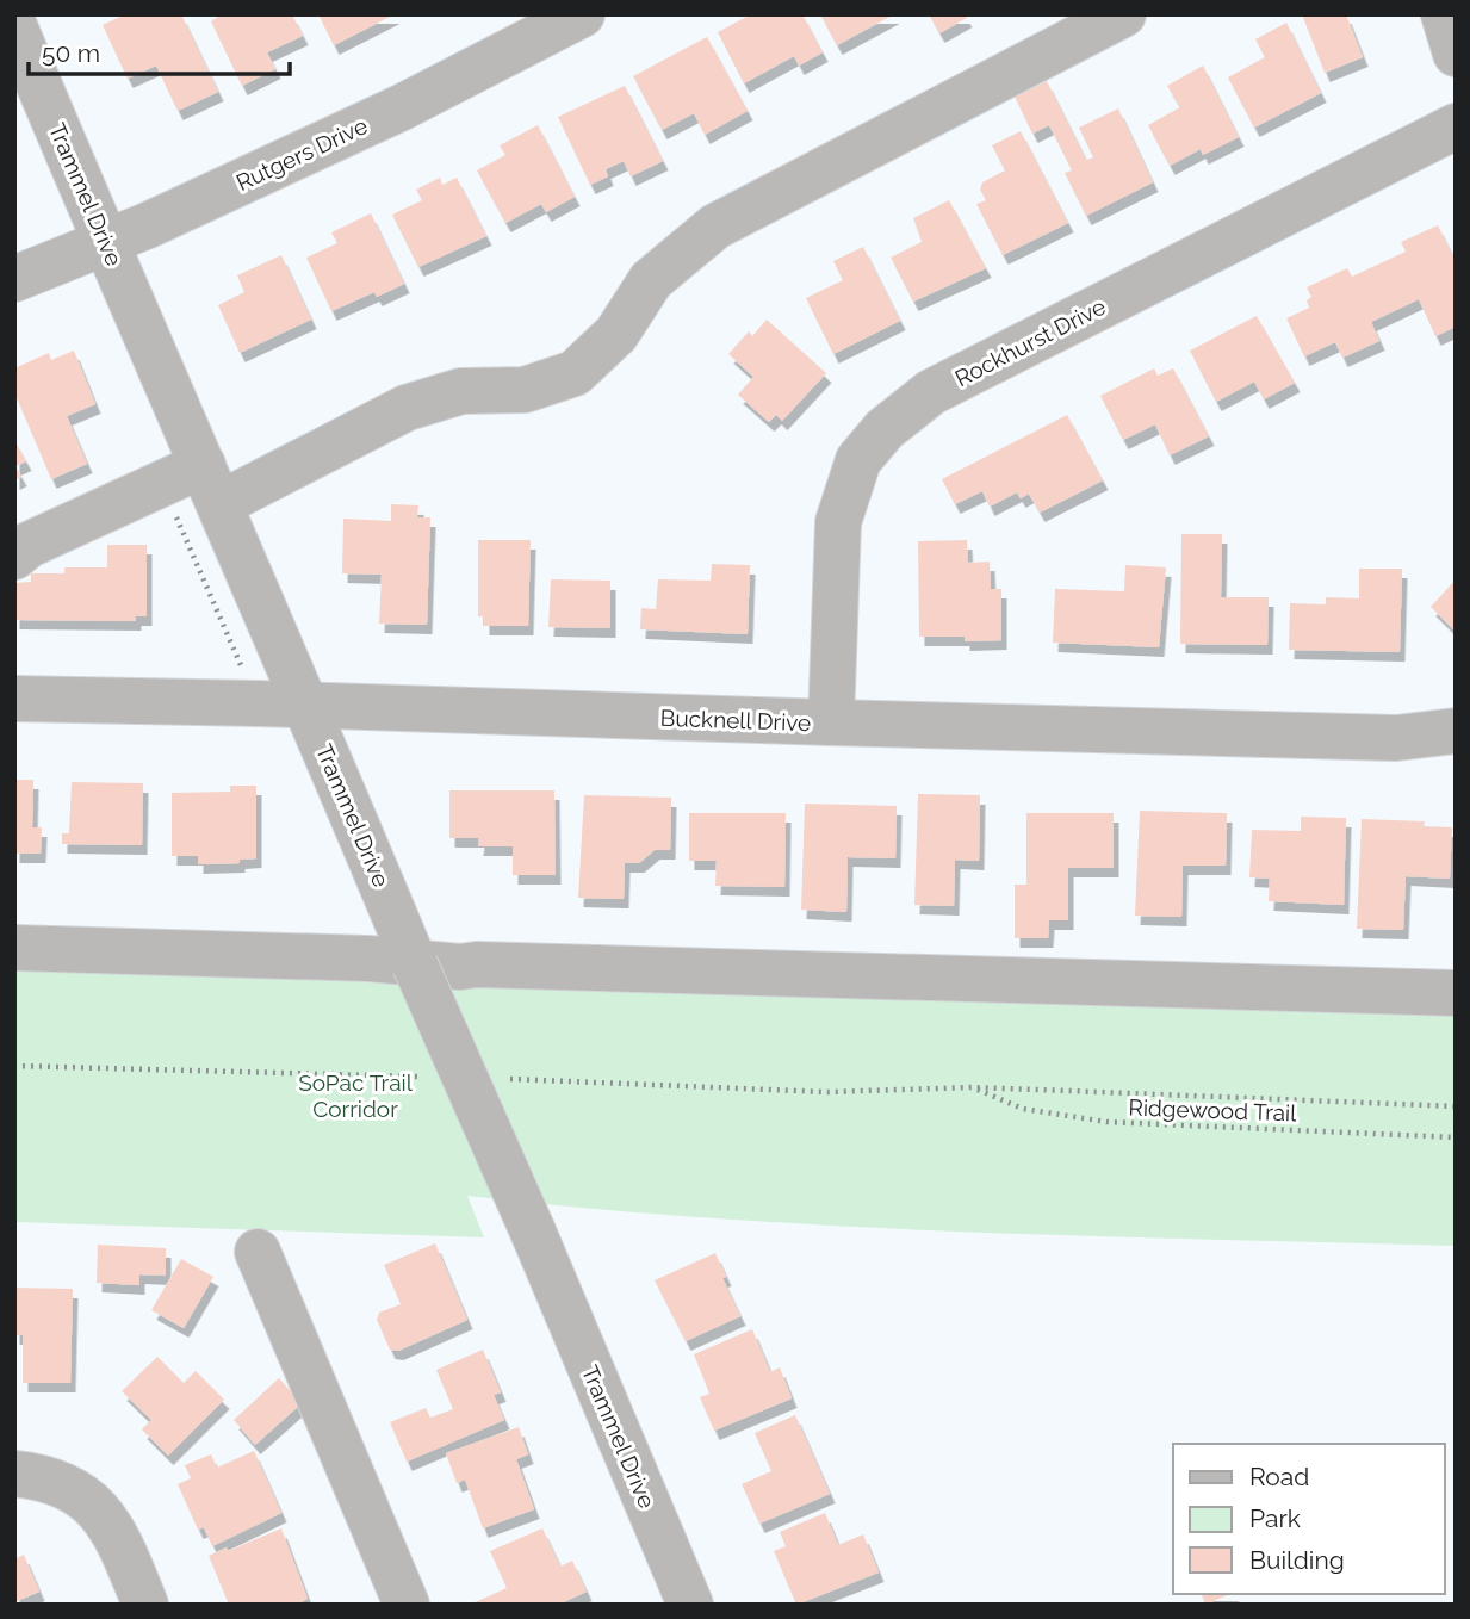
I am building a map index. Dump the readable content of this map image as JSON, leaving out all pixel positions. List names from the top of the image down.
{
  "streets": {
    "street": [
      "Rutgers Drive",
      "Trammel Drive",
      "Rockhurst Drive",
      "Bucknell Drive"
    ],
    "path": ["Ridgewood Trail"]
  },
  "crossings": [
    ["Rutgers Drive", "Trammel Drive"],
    ["Trammel Drive", "Bucknell Drive"],
    ["Rockhurst Drive", "Bucknell Drive"]
  ],
  "parks": ["SoPac Trail Corridor"],
  "legend": ["Road", "Park", "Building"],
  "scale_bar": "50 m"
}
